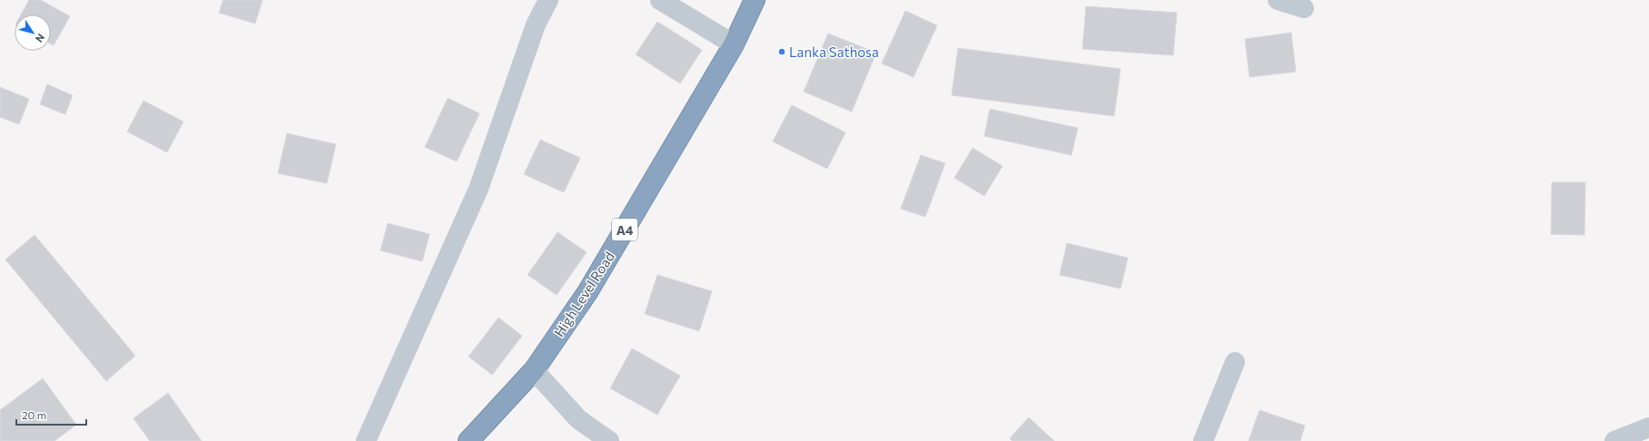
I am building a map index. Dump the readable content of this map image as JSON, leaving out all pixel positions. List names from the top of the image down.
{
  "streets": {
    "highway": ["A4", "High Level Road"]
  },
  "places": ["Lanka Sathosa"],
  "scale_bar": "20 m",
  "north": "bottom right"
}
